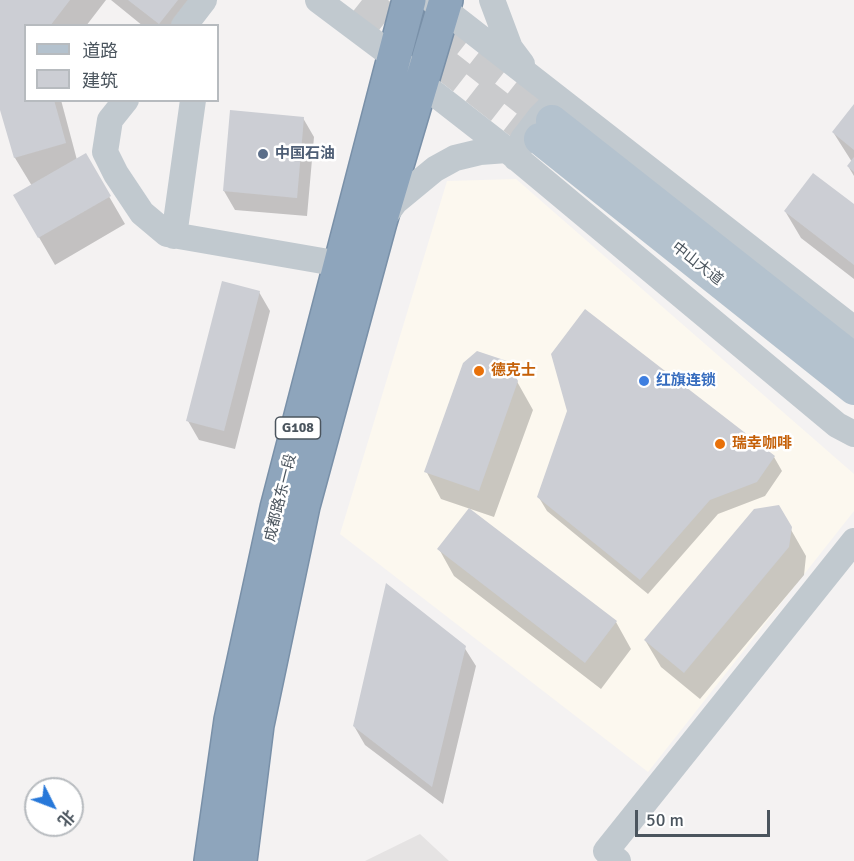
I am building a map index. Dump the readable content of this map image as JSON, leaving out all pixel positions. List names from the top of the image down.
{
  "streets": {
    "highway": ["G108", "成都路东一段"],
    "main road": ["中山大道"]
  },
  "places": [
    "中国石油",
    "德克士",
    "红旗连锁",
    "瑞幸咖啡"
  ],
  "legend": ["道路", "建筑"],
  "scale_bar": "50 m",
  "north": "bottom right"
}
